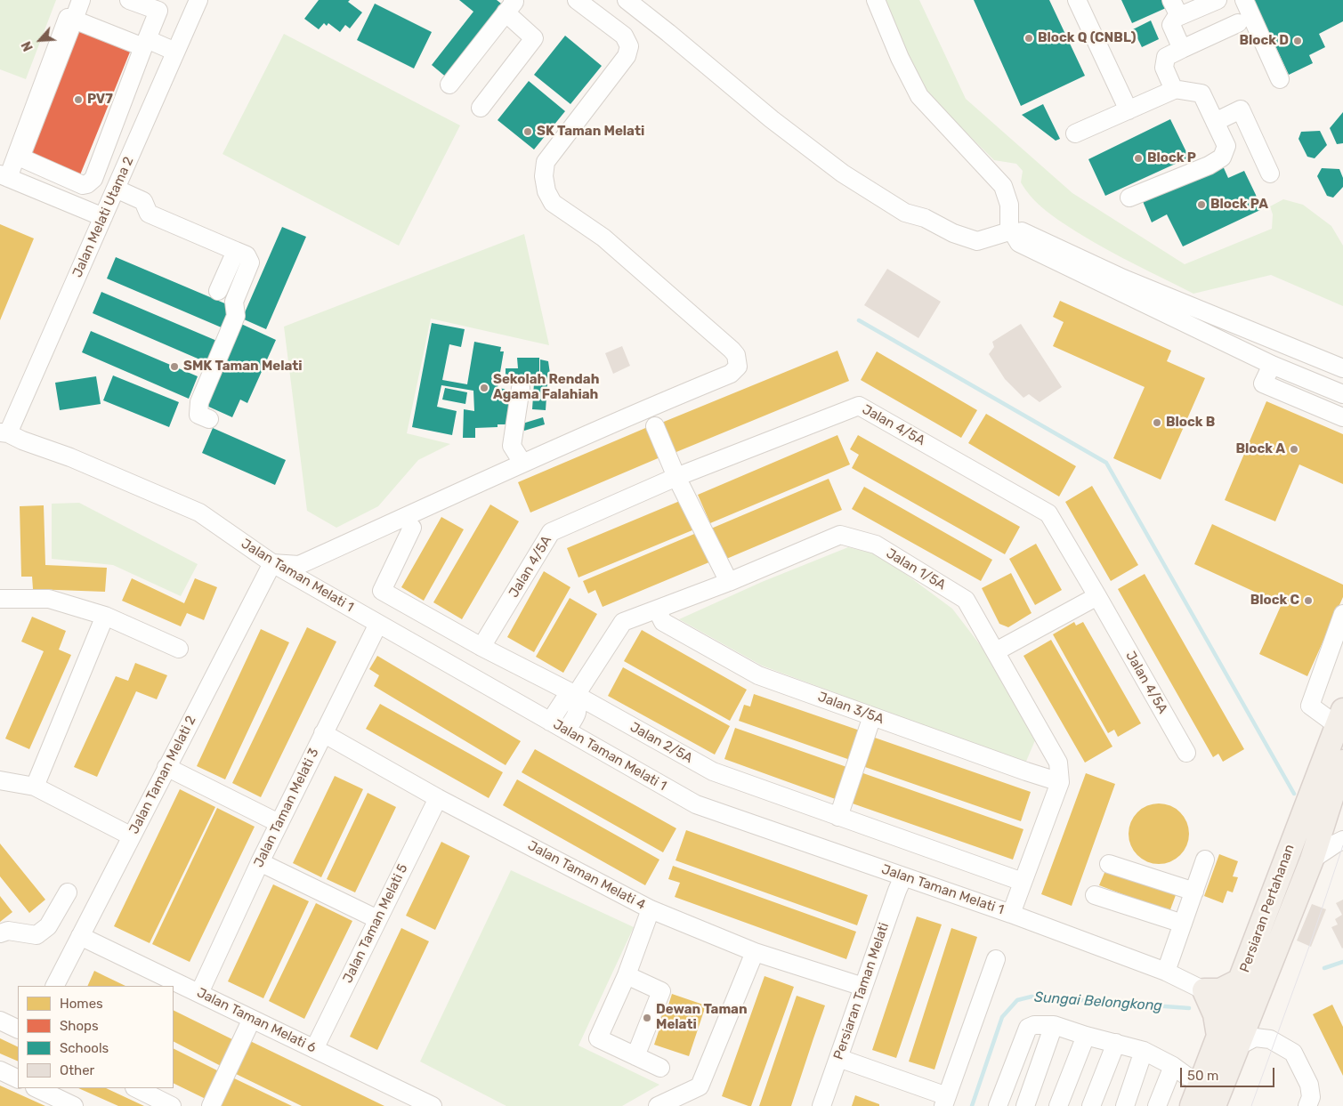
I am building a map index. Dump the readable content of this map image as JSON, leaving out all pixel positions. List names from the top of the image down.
{
  "streets": {
    "main road": ["Persiaran Pertahanan"],
    "street": [
      "Jalan Melati Utama 2",
      "Jalan 4/5A",
      "Jalan 1/5A",
      "Jalan Taman Melati 1",
      "Jalan 3/5A",
      "Jalan 2/5A",
      "Jalan Taman Melati 2",
      "Jalan Taman Melati 3",
      "Jalan Taman Melati 4",
      "Jalan Taman Melati 5",
      "Persiaran Taman Melati",
      "Jalan Taman Melati 6"
    ]
  },
  "crossings": [
    ["Jalan Melati Utama 2", "Jalan Taman Melati 1"],
    ["Jalan 4/5A", "Jalan 2/5A"],
    ["Jalan 1/5A", "Jalan Taman Melati 1"],
    ["Jalan 1/5A", "Jalan 3/5A"],
    ["Jalan 1/5A", "Jalan 2/5A"],
    ["Jalan Taman Melati 1", "Jalan Taman Melati 2"],
    ["Jalan Taman Melati 1", "Jalan Taman Melati 3"],
    ["Jalan Taman Melati 1", "Persiaran Pertahanan"],
    ["Jalan Taman Melati 1", "Persiaran Taman Melati"],
    ["Jalan Taman Melati 2", "Jalan Taman Melati 6"],
    ["Jalan Taman Melati 3", "Jalan Taman Melati 4"],
    ["Jalan Taman Melati 3", "Jalan Taman Melati 6"],
    ["Jalan Taman Melati 4", "Jalan Taman Melati 5"],
    ["Jalan Taman Melati 4", "Persiaran Taman Melati"],
    ["Jalan Taman Melati 5", "Jalan Taman Melati 6"]
  ],
  "water": ["Sungai Belongkong"],
  "places": [
    "Block Q (CNBL)",
    "Block D",
    "PV7",
    "SK Taman Melati",
    "Block P",
    "Block PA",
    "SMK Taman Melati",
    "Sekolah Rendah Agama Falahiah",
    "Block B",
    "Block A",
    "Block C",
    "Dewan Taman Melati"
  ],
  "legend": [
    "Homes",
    "Shops",
    "Schools",
    "Other"
  ],
  "scale_bar": "50 m",
  "north": "bottom left"
}
